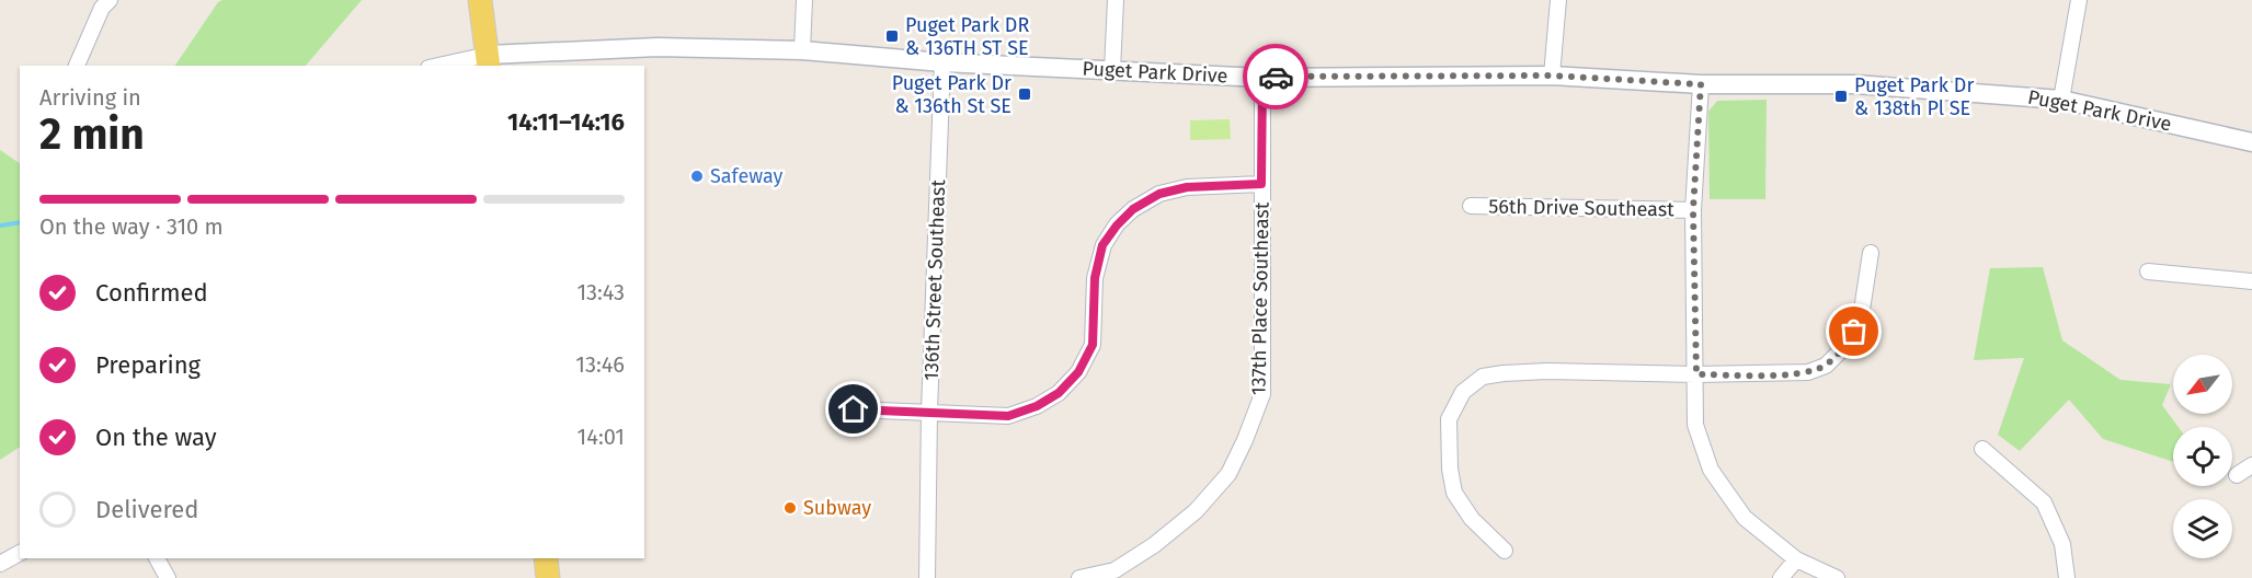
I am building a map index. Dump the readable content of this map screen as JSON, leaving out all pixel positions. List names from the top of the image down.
{
  "streets": {
    "street": [
      "Puget Park Drive",
      "56th Drive Southeast",
      "136th Street Southeast",
      "137th Place Southeast"
    ]
  },
  "crossings": [
    ["Puget Park Drive", "136th Street Southeast"],
    ["Puget Park Drive", "137th Place Southeast"]
  ],
  "places": {
    "transit": ["Puget Park DR & 136TH ST SE", "Puget Park Dr & 136th St SE", "Puget Park Dr & 138th Pl SE"],
    "other": ["Safeway", "Subway"]
  },
  "north": "bottom left",
  "page": {
    "heading": ["2 min", "Arriving in", "14:11–14:16"],
    "bar": "On the way · 310 m",
    "list": [
      ["Confirmed", "13:43"],
      ["Preparing", "13:46"],
      ["On the way", "14:01"],
      "Delivered"
    ]
  }
}
